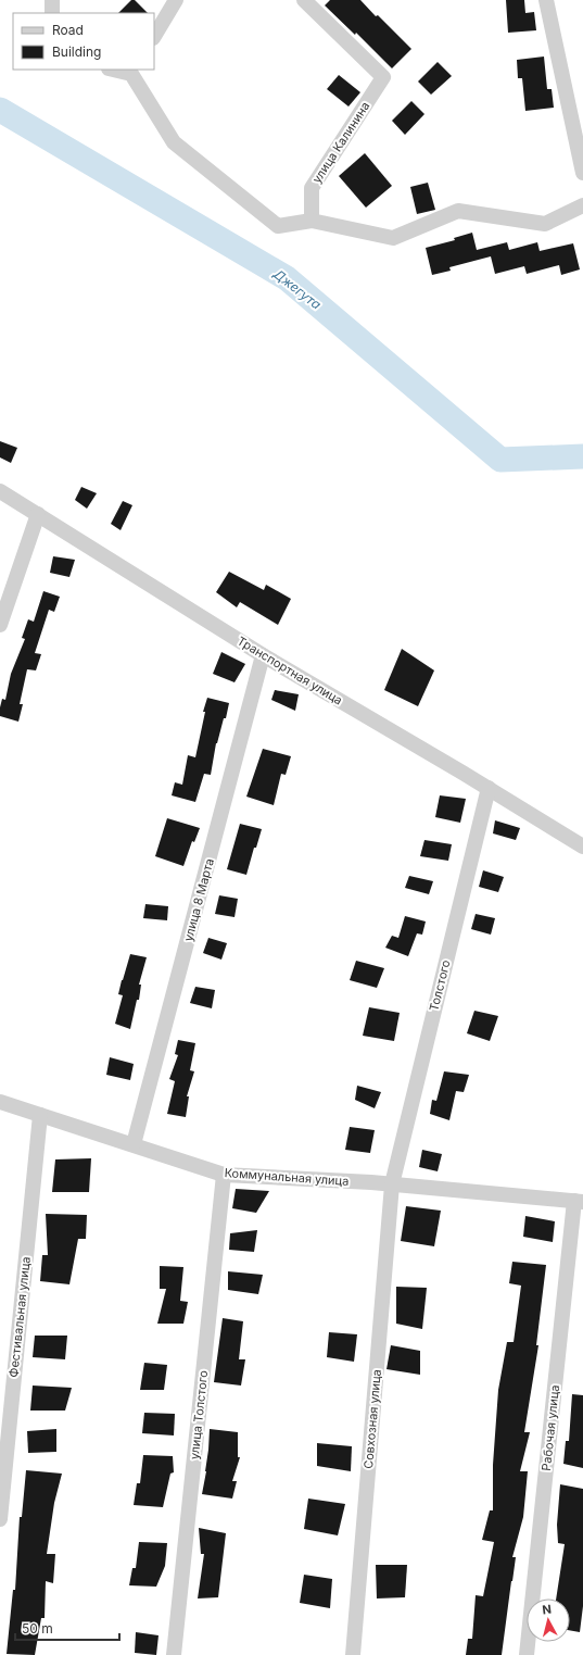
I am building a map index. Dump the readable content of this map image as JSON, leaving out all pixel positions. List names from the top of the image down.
{
  "streets": {
    "street": [
      "улица Калинина",
      "Транспортная улица",
      "улица 8 Марта",
      "Толстого",
      "Коммунальная улица",
      "Фестивальная улица",
      "улица Толстого",
      "Совхозная улица",
      "Рабочая улица"
    ]
  },
  "crossings": [
    ["Транспортная улица", "улица 8 Марта"],
    ["Транспортная улица", "Толстого"],
    ["улица 8 Марта", "Коммунальная улица"],
    ["Толстого", "Коммунальная улица"],
    ["Толстого", "Совхозная улица"],
    ["Коммунальная улица", "Фестивальная улица"],
    ["Коммунальная улица", "улица Толстого"],
    ["Коммунальная улица", "Совхозная улица"],
    ["Коммунальная улица", "Рабочая улица"]
  ],
  "water": ["Джегута"],
  "legend": ["Road", "Building"],
  "scale_bar": "50 m",
  "north": "top"
}
